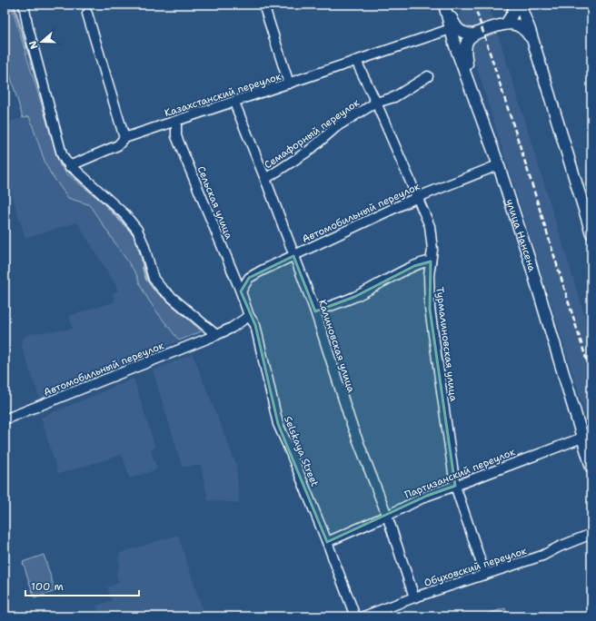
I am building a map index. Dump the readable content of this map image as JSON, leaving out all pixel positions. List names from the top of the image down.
{
  "streets": {
    "main road": ["улица Нансена"],
    "street": [
      "Казахстанский переулок",
      "Семафорный переулок",
      "Сельская улица",
      "Автомобильный переулок",
      "Турмалиновская улица",
      "Калиновская улица",
      "Selskaya Street",
      "Партизанский переулок",
      "Обуховский переулок"
    ]
  },
  "crossings": [
    ["Казахстанский переулок", "Сельская улица"],
    ["Казахстанский переулок", "улица Нансена"],
    ["Казахстанский переулок", "Турмалиновская улица"],
    ["Казахстанский переулок", "Калиновская улица"],
    ["Семафорный переулок", "Турмалиновская улица"],
    ["Семафорный переулок", "Калиновская улица"],
    ["Сельская улица", "Автомобильный переулок"],
    ["Сельская улица", "Selskaya Street"],
    ["Автомобильный переулок", "улица Нансена"],
    ["Автомобильный переулок", "Турмалиновская улица"],
    ["Автомобильный переулок", "Калиновская улица"],
    ["Автомобильный переулок", "Selskaya Street"],
    ["улица Нансена", "Партизанский переулок"],
    ["Турмалиновская улица", "Партизанский переулок"],
    ["Турмалиновская улица", "Обуховский переулок"],
    ["Калиновская улица", "Партизанский переулок"],
    ["Калиновская улица", "Обуховский переулок"],
    ["Selskaya Street", "Партизанский переулок"]
  ],
  "scale_bar": "100 m",
  "north": "left"
}
